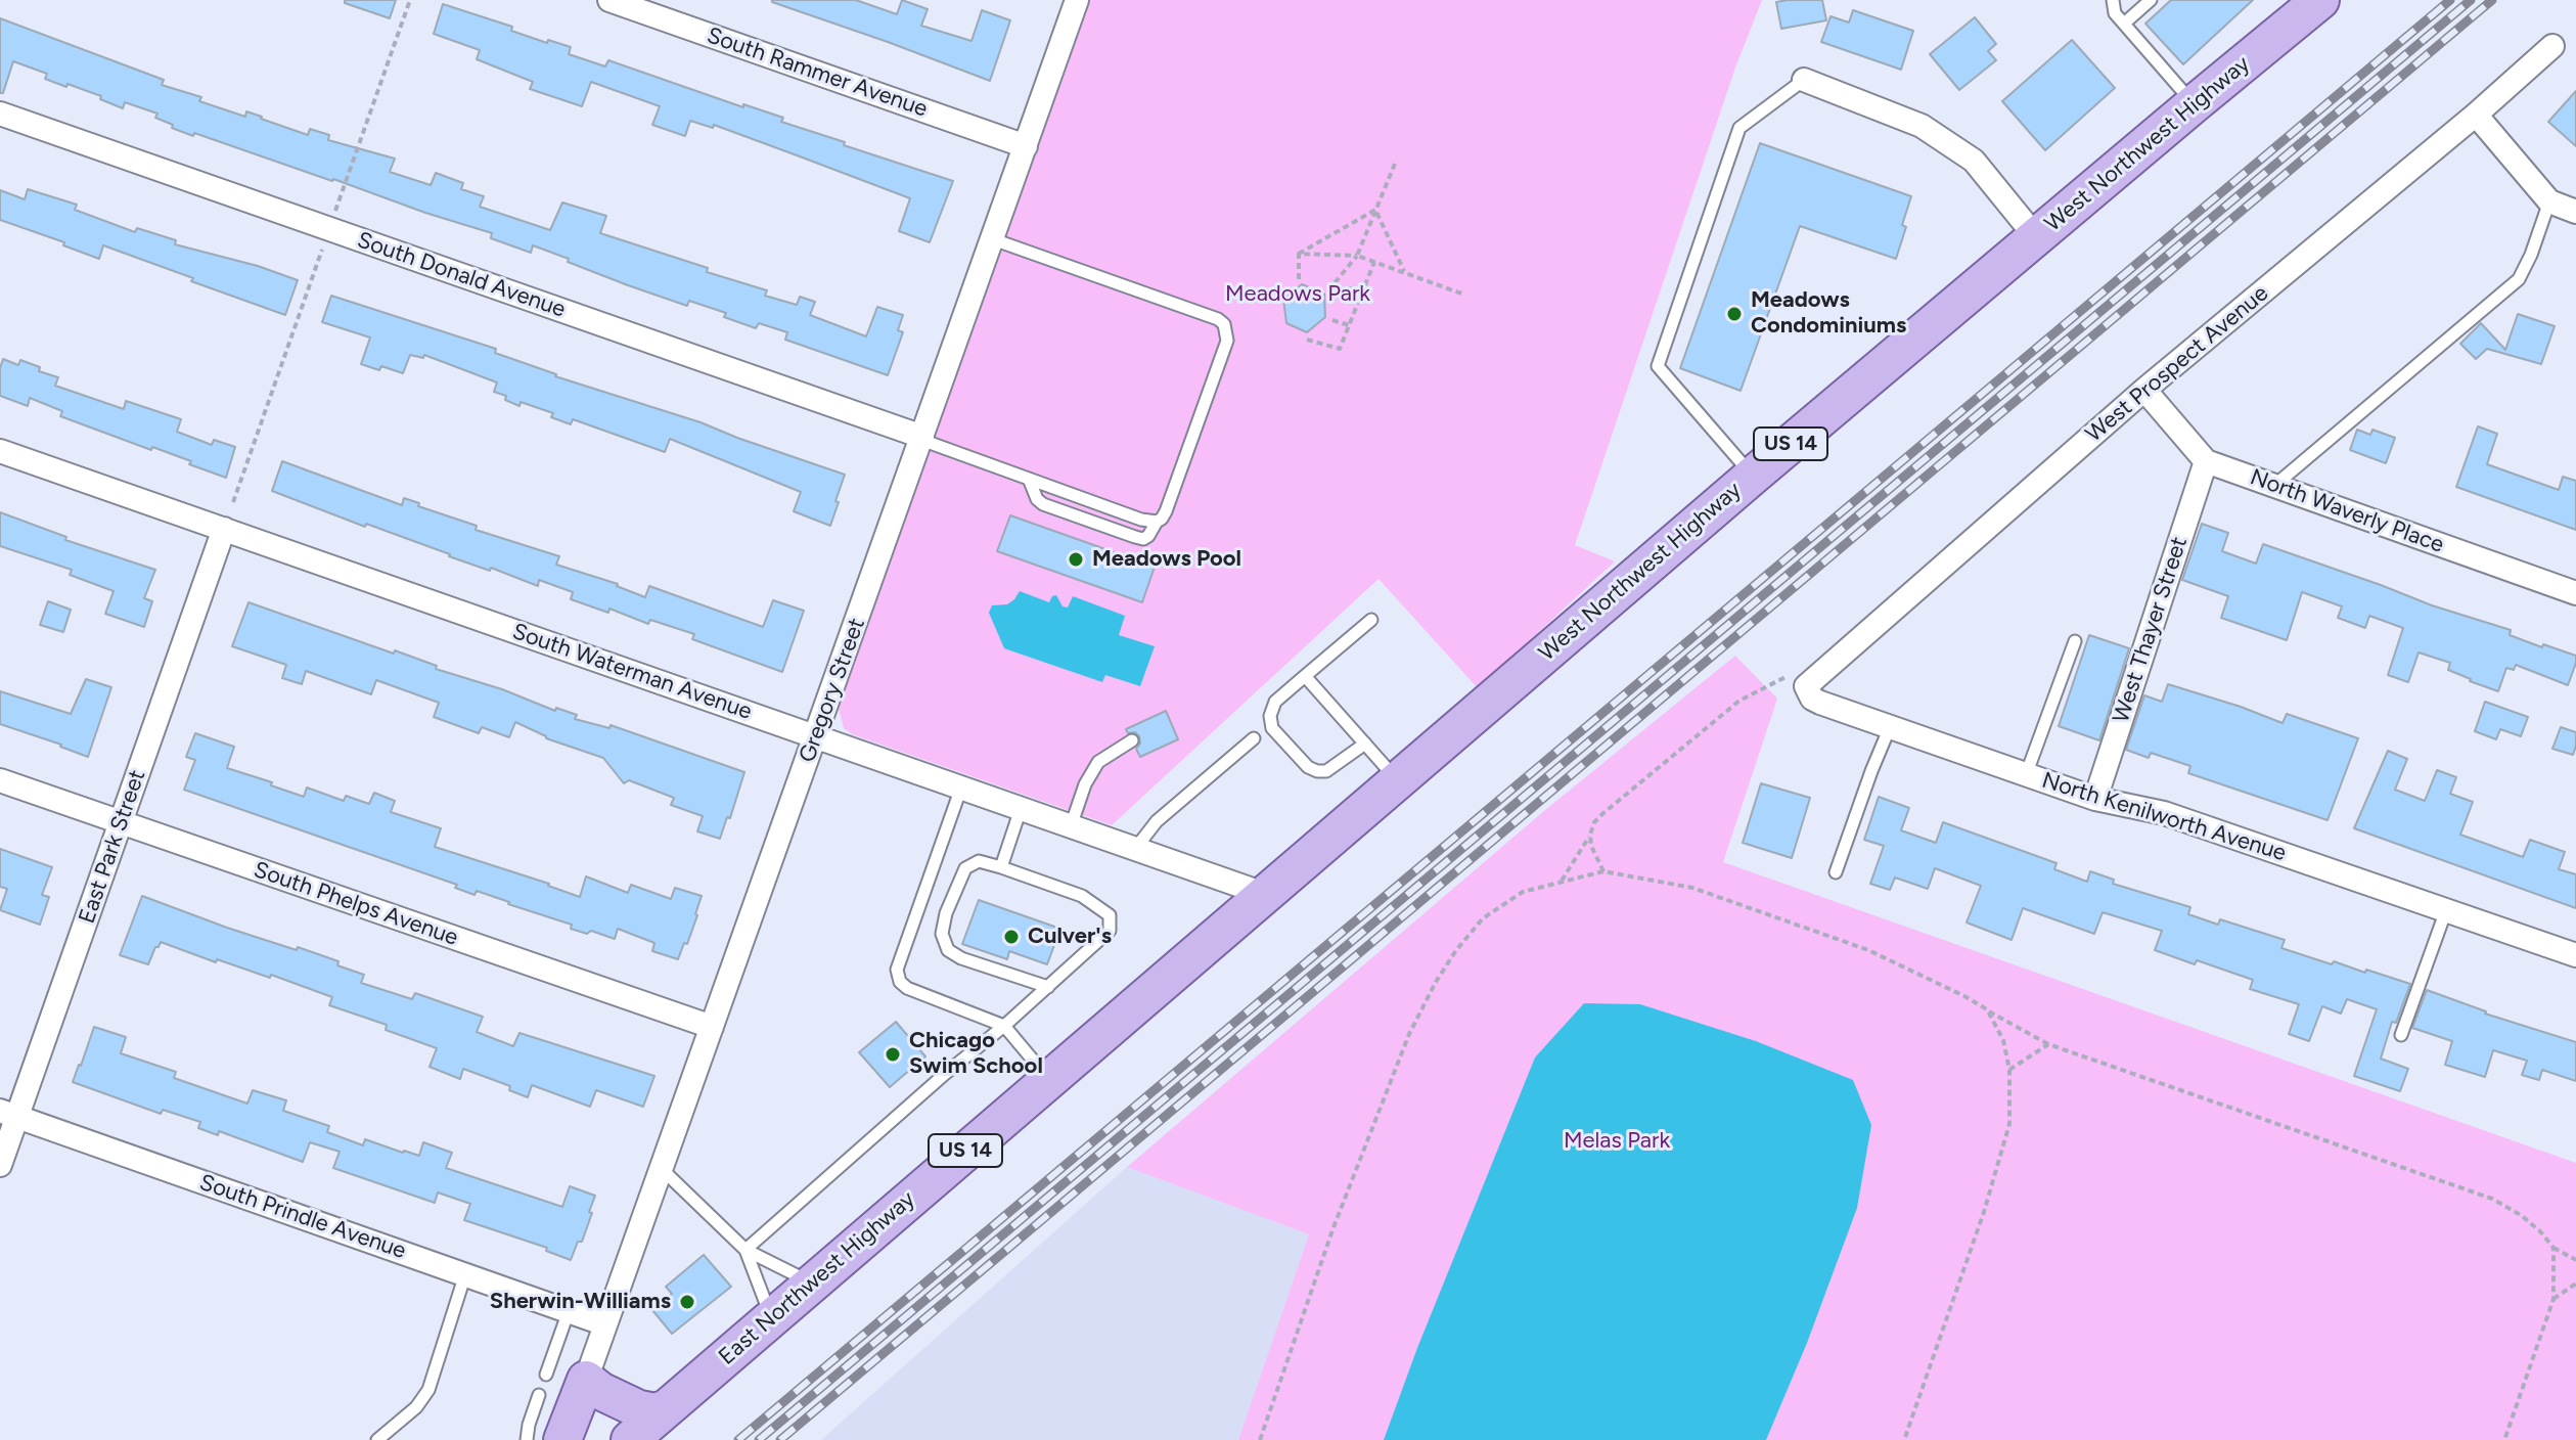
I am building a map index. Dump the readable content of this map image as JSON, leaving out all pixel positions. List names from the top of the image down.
{
  "streets": {
    "main road": ["West Northwest Highway", "US 14", "East Northwest Highway"],
    "street": [
      "South Rammer Avenue",
      "South Donald Avenue",
      "West Prospect Avenue",
      "North Waverly Place",
      "West Thayer Street",
      "South Waterman Avenue",
      "Gregory Street",
      "North Kenilworth Avenue",
      "East Park Street",
      "South Phelps Avenue",
      "South Prindle Avenue"
    ]
  },
  "crossings": [
    ["South Rammer Avenue", "Gregory Street"],
    ["West Northwest Highway", "South Waterman Avenue"],
    ["West Northwest Highway", "East Northwest Highway"],
    ["South Donald Avenue", "Gregory Street"],
    ["West Prospect Avenue", "North Waverly Place"],
    ["West Prospect Avenue", "North Kenilworth Avenue"],
    ["North Waverly Place", "West Thayer Street"],
    ["West Thayer Street", "North Kenilworth Avenue"],
    ["South Waterman Avenue", "Gregory Street"],
    ["South Waterman Avenue", "East Park Street"],
    ["South Waterman Avenue", "East Northwest Highway"],
    ["Gregory Street", "South Phelps Avenue"],
    ["Gregory Street", "South Prindle Avenue"],
    ["East Park Street", "South Phelps Avenue"],
    ["East Park Street", "South Prindle Avenue"]
  ],
  "parks": ["Meadows Park", "Melas Park"],
  "places": [
    "Meadows Condominiums",
    "Meadows Pool",
    "Culver's",
    "Chicago Swim School",
    "Sherwin-Williams"
  ]
}
